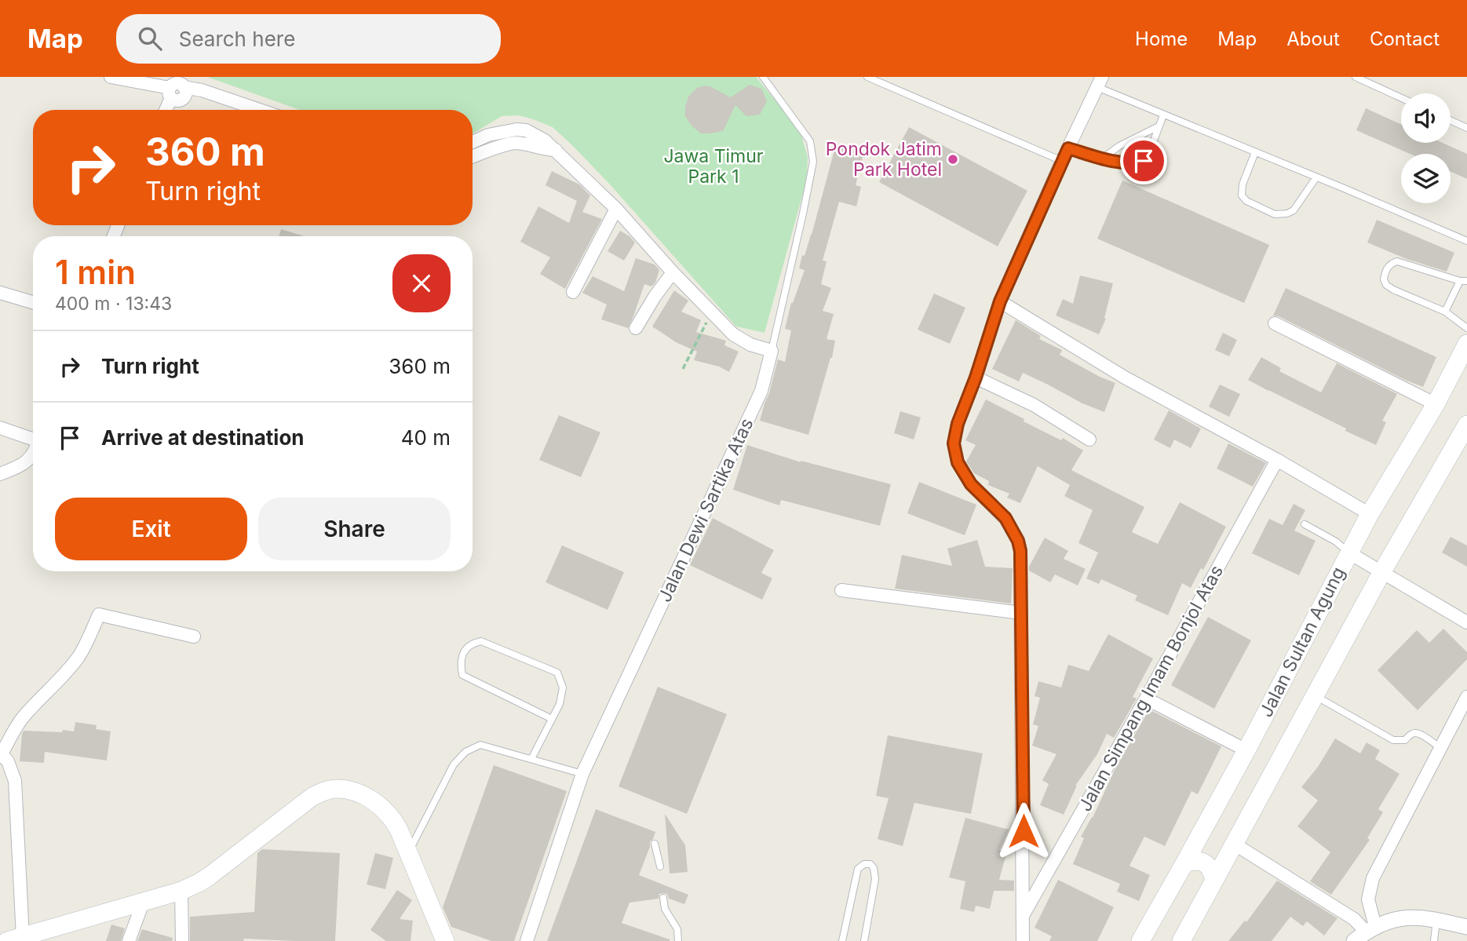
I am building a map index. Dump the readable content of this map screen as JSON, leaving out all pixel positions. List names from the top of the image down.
{
  "streets": {
    "main road": ["Jalan Sultan Agung"],
    "street": ["Jalan Dewi Sartika Atas", "Jalan Simpang Imam Bonjol Atas"]
  },
  "parks": ["Jawa Timur Park 1"],
  "places": ["Pondok Jatim Park Hotel"],
  "page": {
    "header": "Map",
    "search": "Search here",
    "nav": [
      "Home",
      "Map",
      "About",
      "Contact"
    ],
    "turn": ["360 m", "Turn right"],
    "heading": ["1 min", "400 m · 13:43"],
    "list": [
      {
        "name": "Turn right",
        "value": "360 m"
      },
      {
        "name": "Arrive at destination",
        "value": "40 m"
      }
    ],
    "buttons": ["Exit", "Share"]
  }
}
